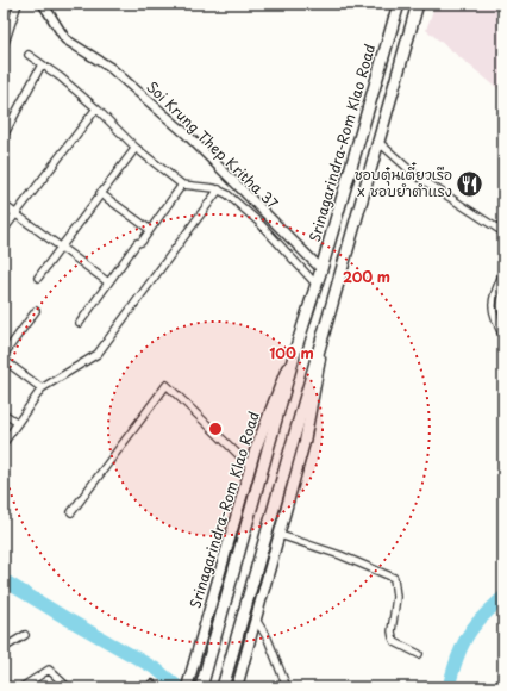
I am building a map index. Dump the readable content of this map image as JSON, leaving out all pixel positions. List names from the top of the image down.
{
  "streets": {
    "main road": ["Srinagarindra-Rom Klao Road"],
    "street": ["Soi Krung Thep Kritha 37"]
  },
  "crossings": [
    ["Srinagarindra-Rom Klao Road", "Soi Krung Thep Kritha 37"]
  ],
  "places": {
    "restaurant": ["ชอบตุ๋นเตี๋ยวเรือ x ชอบยำตำแรง"]
  },
  "rings": ["200 m", "100 m"]
}
